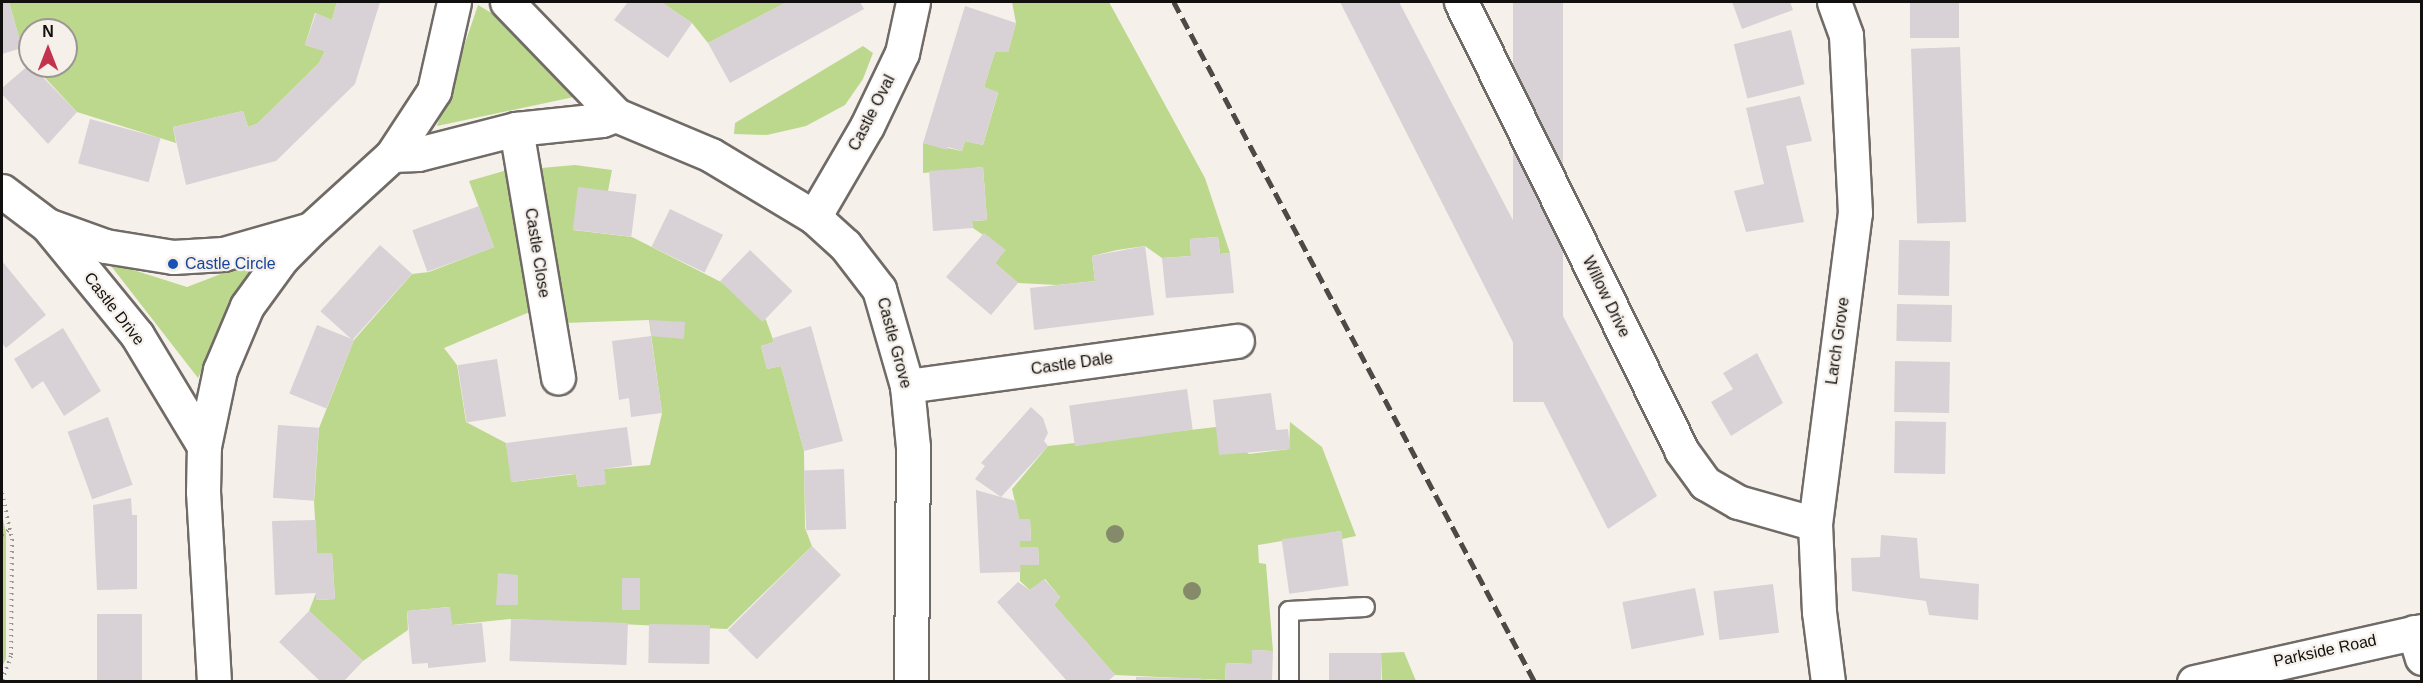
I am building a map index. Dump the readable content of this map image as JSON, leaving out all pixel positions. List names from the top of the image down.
{
  "streets": {
    "street": [
      "Castle Oval",
      "Castle Close",
      "Willow Drive",
      "Castle Drive",
      "Larch Grove",
      "Castle Grove",
      "Castle Dale",
      "Parkside Road"
    ]
  },
  "crossings": [
    ["Castle Oval", "Castle Grove"],
    ["Willow Drive", "Larch Grove"],
    ["Castle Grove", "Castle Dale"]
  ],
  "places": ["Castle Circle"],
  "north": "top"
}
